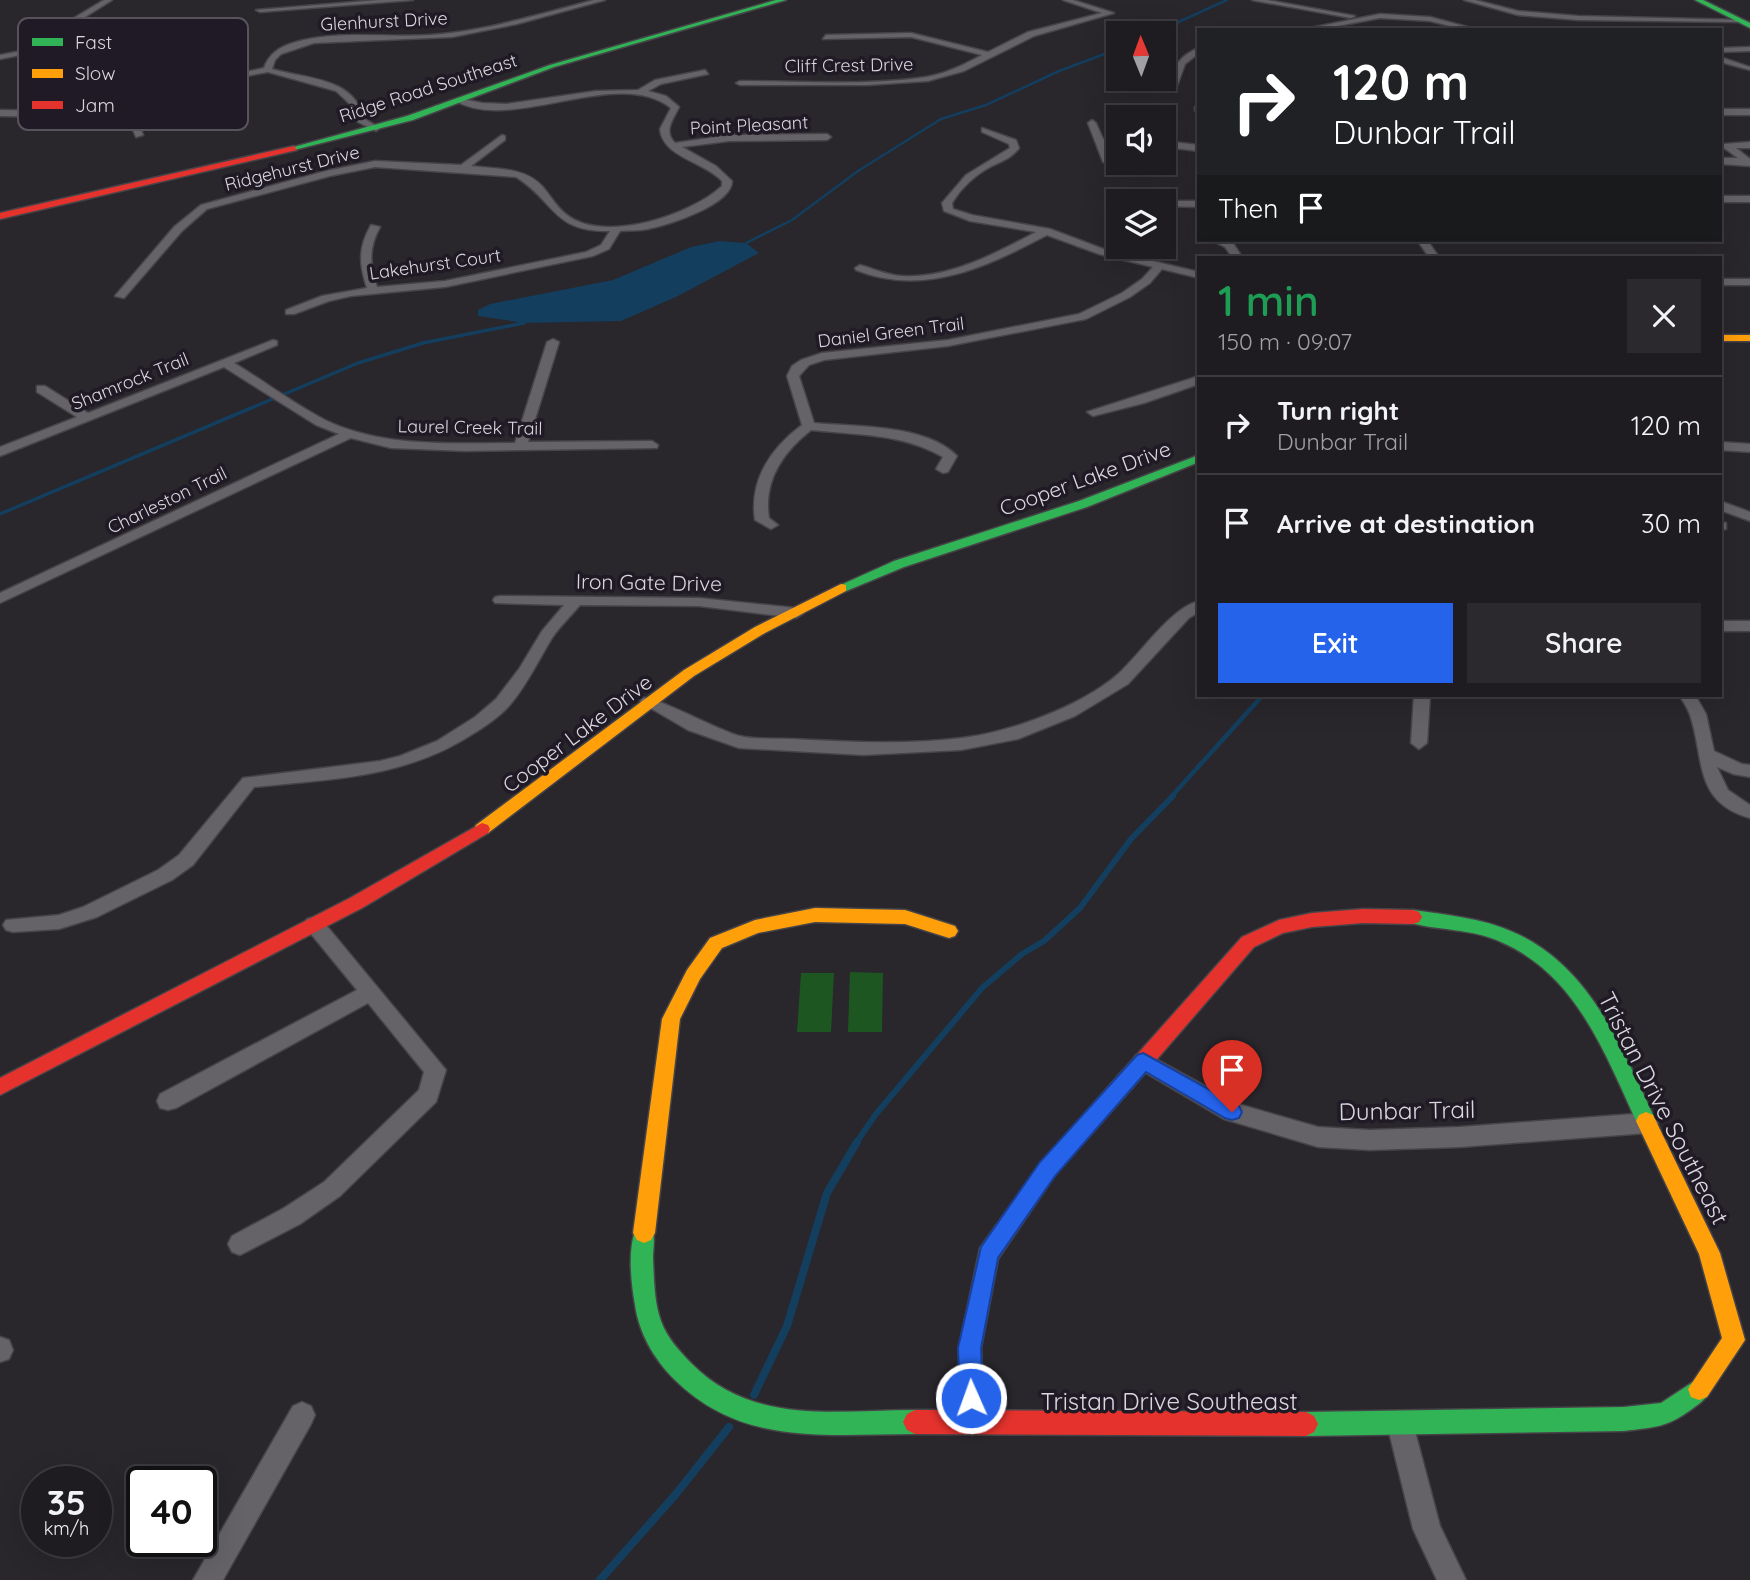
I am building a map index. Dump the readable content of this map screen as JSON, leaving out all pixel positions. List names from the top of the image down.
{
  "streets": {
    "street": [
      "Glenhurst Drive",
      "Cliff Crest Drive",
      "Ridge Road Southeast",
      "Point Pleasant",
      "Ridgehurst Drive",
      "Lakehurst Court",
      "Daniel Green Trail",
      "Shamrock Trail",
      "Laurel Creek Trail",
      "Cooper Lake Drive",
      "Charleston Trail",
      "Iron Gate Drive",
      "Tristan Drive Southeast",
      "Dunbar Trail"
    ]
  },
  "crossings": [
    ["Point Pleasant", "Ridgehurst Drive"],
    ["Ridgehurst Drive", "Lakehurst Court"],
    ["Shamrock Trail", "Laurel Creek Trail"],
    ["Laurel Creek Trail", "Charleston Trail"],
    ["Cooper Lake Drive", "Iron Gate Drive"],
    ["Tristan Drive Southeast", "Dunbar Trail"]
  ],
  "legend": ["Fast", "Slow", "Jam"],
  "north": "top",
  "page": {
    "turn": ["120 m", "Dunbar Trail"],
    "then": "Then",
    "heading": ["1 min", "150 m · 09:07"],
    "list": [
      {
        "name": "Turn right",
        "note": "Dunbar Trail",
        "value": "120 m"
      },
      {
        "name": "Arrive at destination",
        "value": "30 m"
      }
    ],
    "buttons": ["Exit", "Share"],
    "speed": "35 km/h",
    "limit": "40"
  }
}
